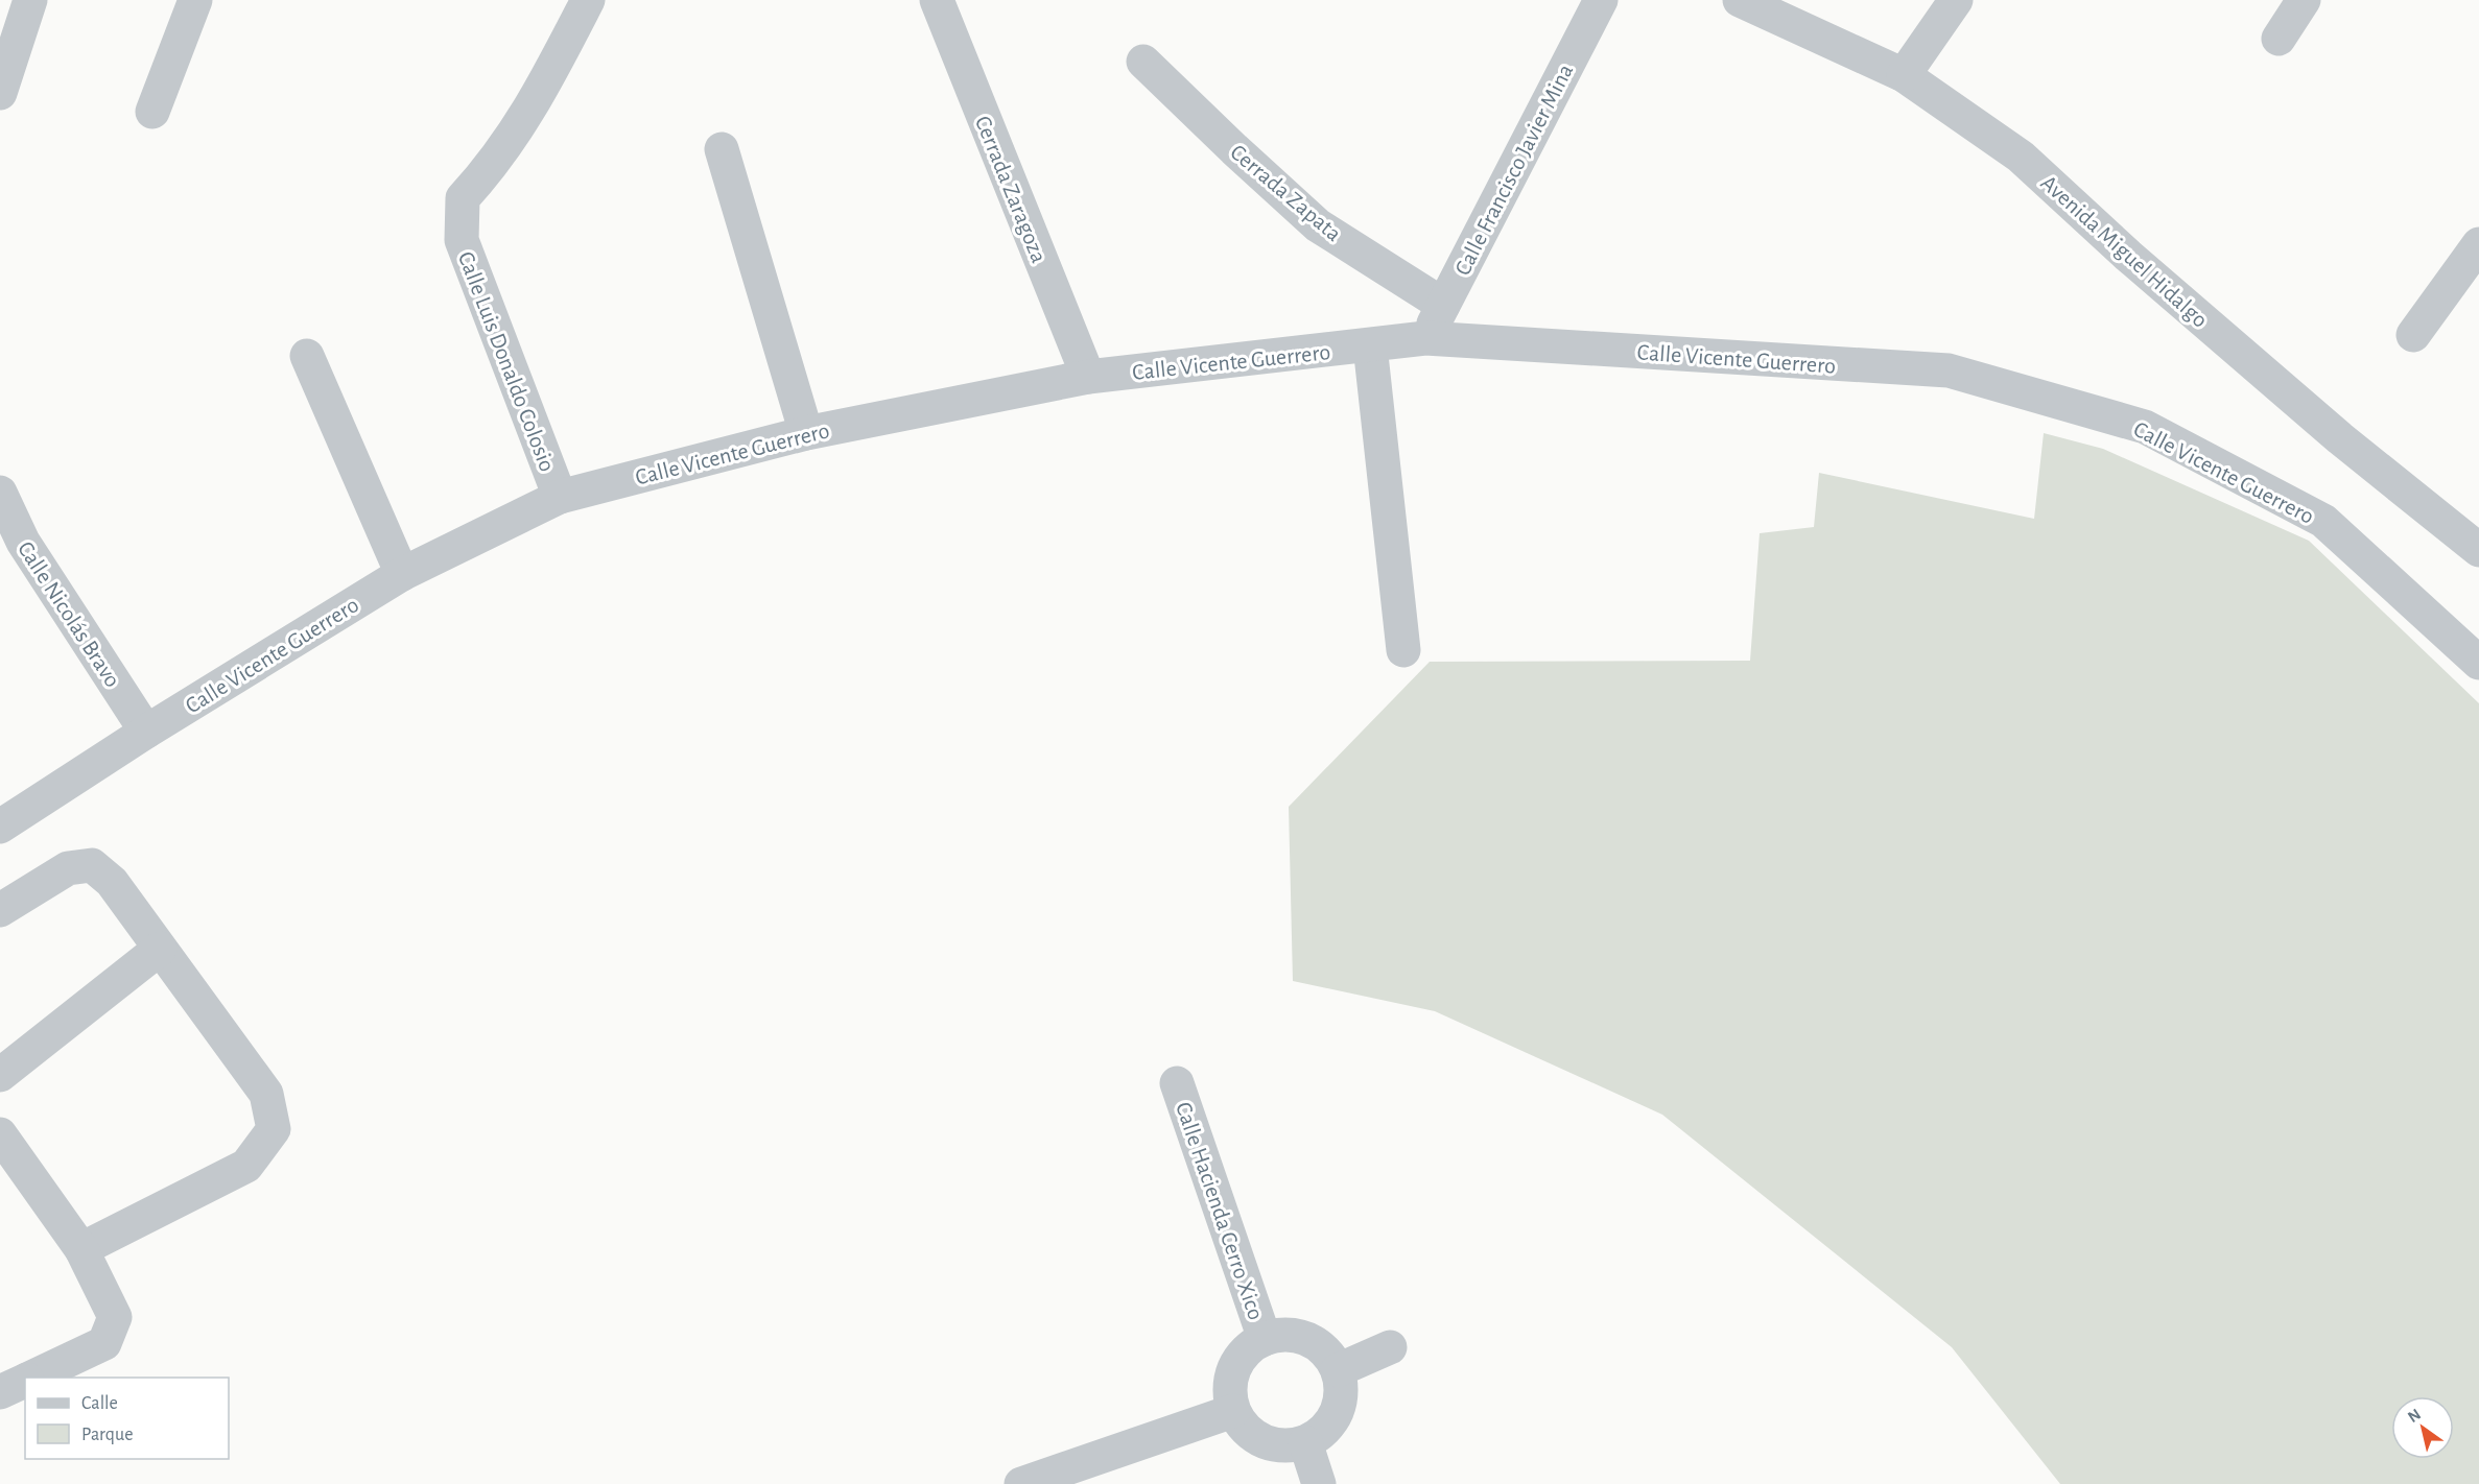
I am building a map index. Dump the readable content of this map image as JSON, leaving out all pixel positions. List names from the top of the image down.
{
  "streets": {
    "street": [
      "Calle Francisco Javier Mina",
      "Cerrada Zaragoza",
      "Cerrada Zapata",
      "Avenida Miguel Hidalgo",
      "Calle Vicente Guerrero",
      "Calle Luis Donaldo Colosio",
      "Calle Nicolás Bravo",
      "Calle Hacienda Cerro Xico"
    ]
  },
  "crossings": [
    ["Calle Francisco Javier Mina", "Cerrada Zapata"],
    ["Calle Francisco Javier Mina", "Calle Vicente Guerrero"],
    ["Cerrada Zaragoza", "Calle Vicente Guerrero"],
    ["Calle Vicente Guerrero", "Calle Luis Donaldo Colosio"],
    ["Calle Vicente Guerrero", "Calle Nicolás Bravo"]
  ],
  "legend": ["Calle", "Parque"],
  "north": "top left"
}
